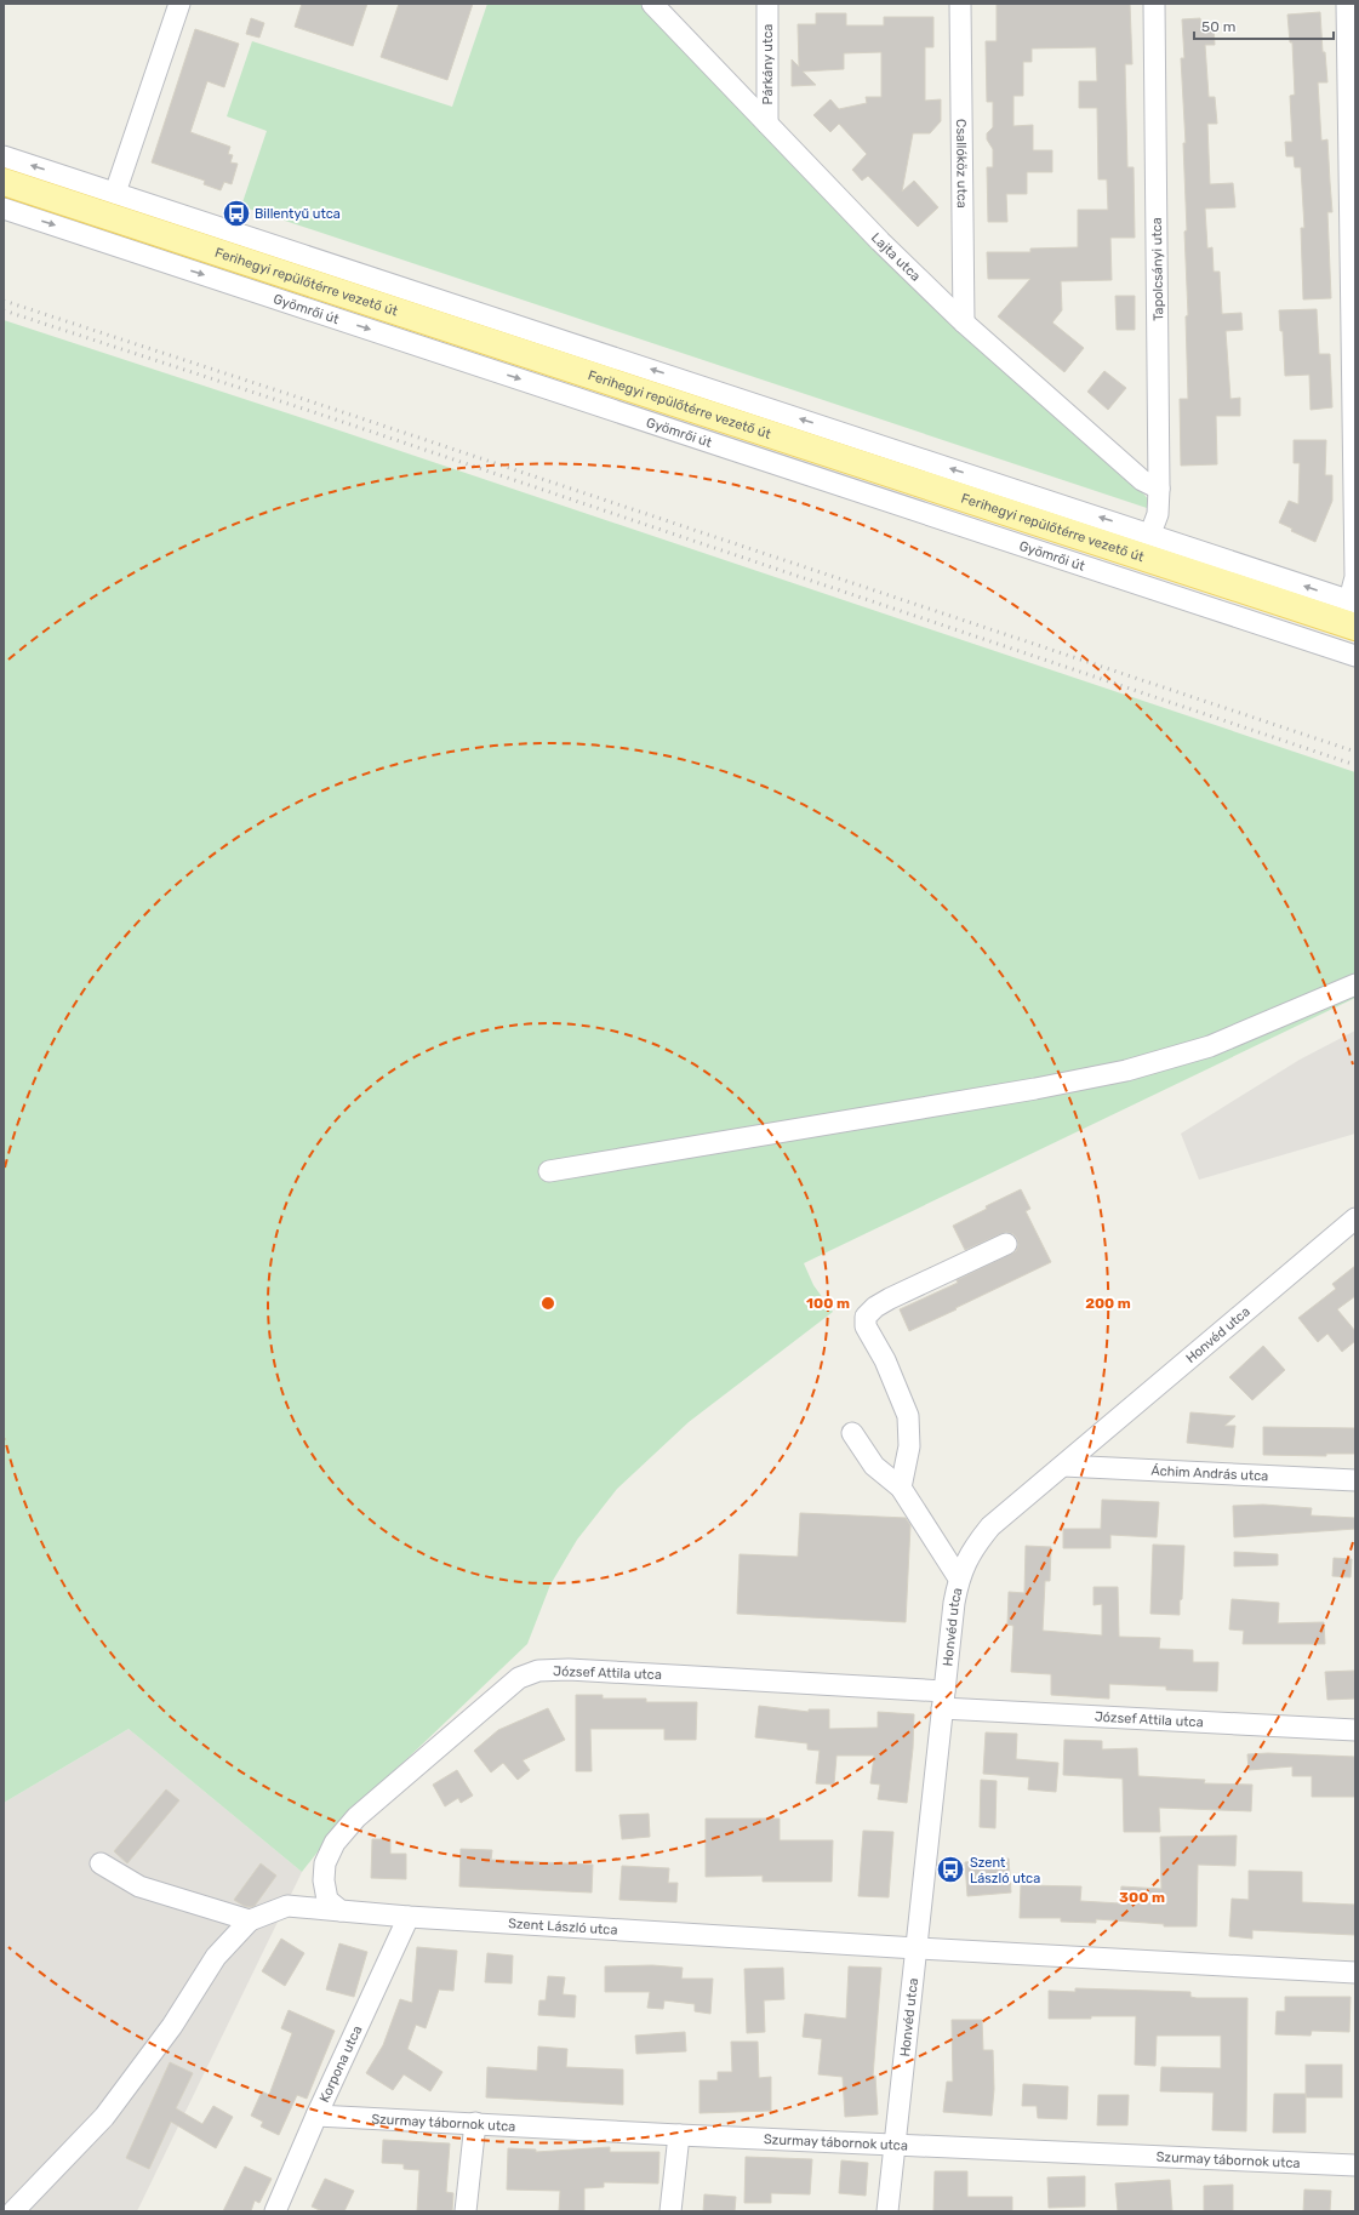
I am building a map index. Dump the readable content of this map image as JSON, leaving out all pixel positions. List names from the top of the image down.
{
  "streets": {
    "main road": ["Ferihegyi repülőtérre vezető út"],
    "street": [
      "Párkány utca",
      "Csallóköz utca",
      "Lajta utca",
      "Tapolcsányi utca",
      "Gyömrői út",
      "Honvéd utca",
      "Áchim András utca",
      "József Attila utca",
      "Szent László utca",
      "Korpona utca",
      "Szurmay tábornok utca"
    ]
  },
  "crossings": [
    ["Párkány utca", "Lajta utca"],
    ["Csallóköz utca", "Lajta utca"],
    ["Lajta utca", "Tapolcsányi utca"],
    ["Honvéd utca", "Áchim András utca"],
    ["Honvéd utca", "József Attila utca"],
    ["Honvéd utca", "Szent László utca"],
    ["Honvéd utca", "Szurmay tábornok utca"],
    ["Szent László utca", "Korpona utca"],
    ["Korpona utca", "Szurmay tábornok utca"]
  ],
  "places": {
    "bus stop": ["Billentyű utca", "Szent László utca"]
  },
  "scale_bar": "50 m",
  "rings": ["100 m", "200 m", "300 m"]
}
